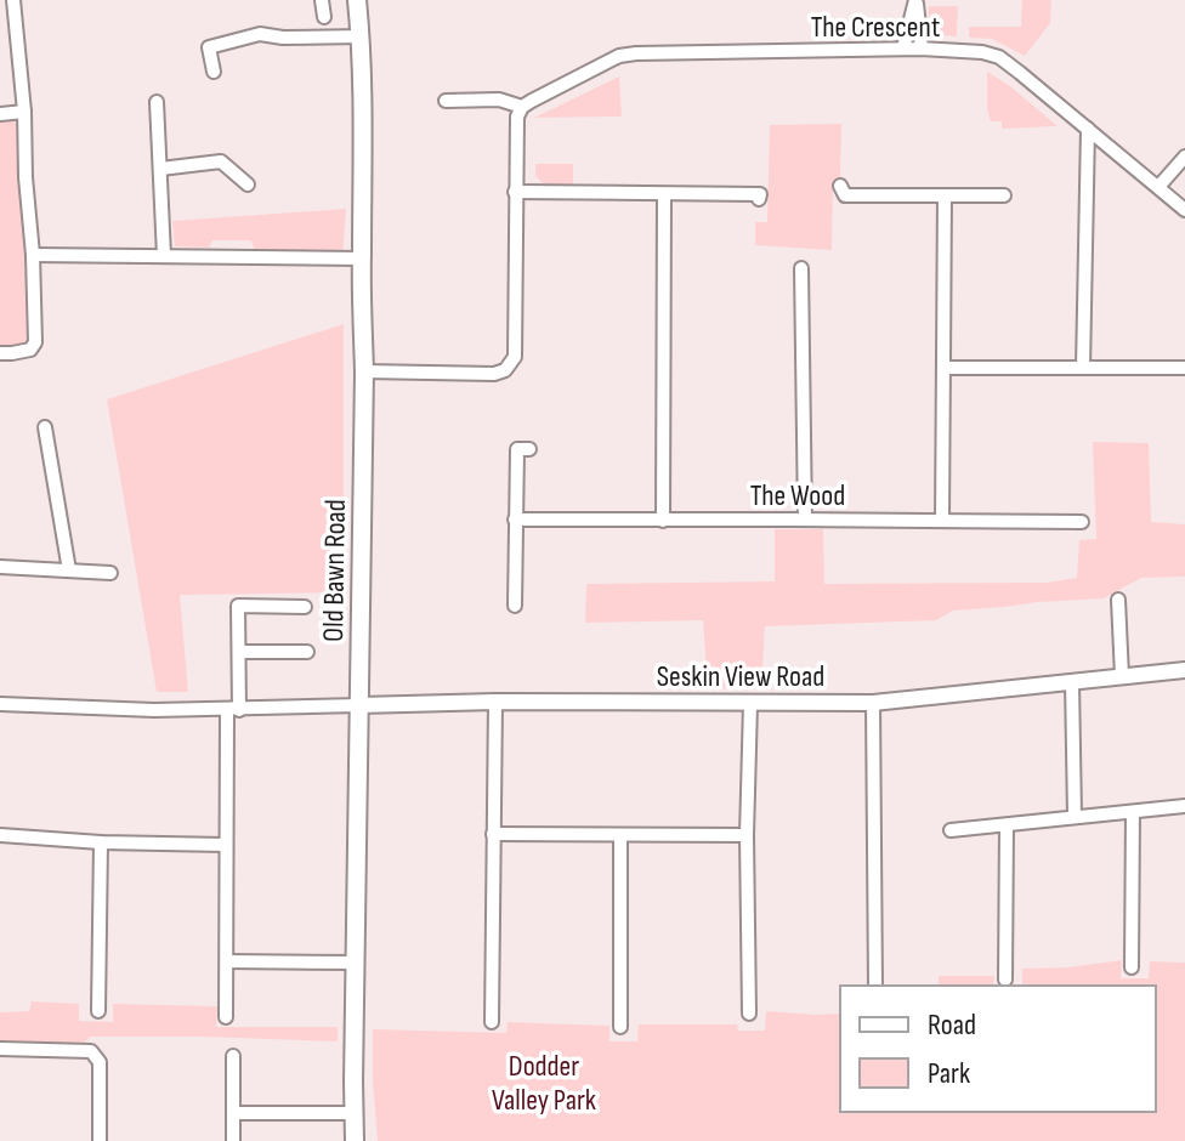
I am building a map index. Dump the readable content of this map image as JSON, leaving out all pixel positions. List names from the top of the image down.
{
  "streets": {
    "main road": ["Old Bawn Road"],
    "street": ["The Crescent", "The Wood", "Seskin View Road"]
  },
  "crossings": [
    ["Old Bawn Road", "Seskin View Road"]
  ],
  "parks": ["Dodder Valley Park"],
  "legend": ["Road", "Park"]
}
